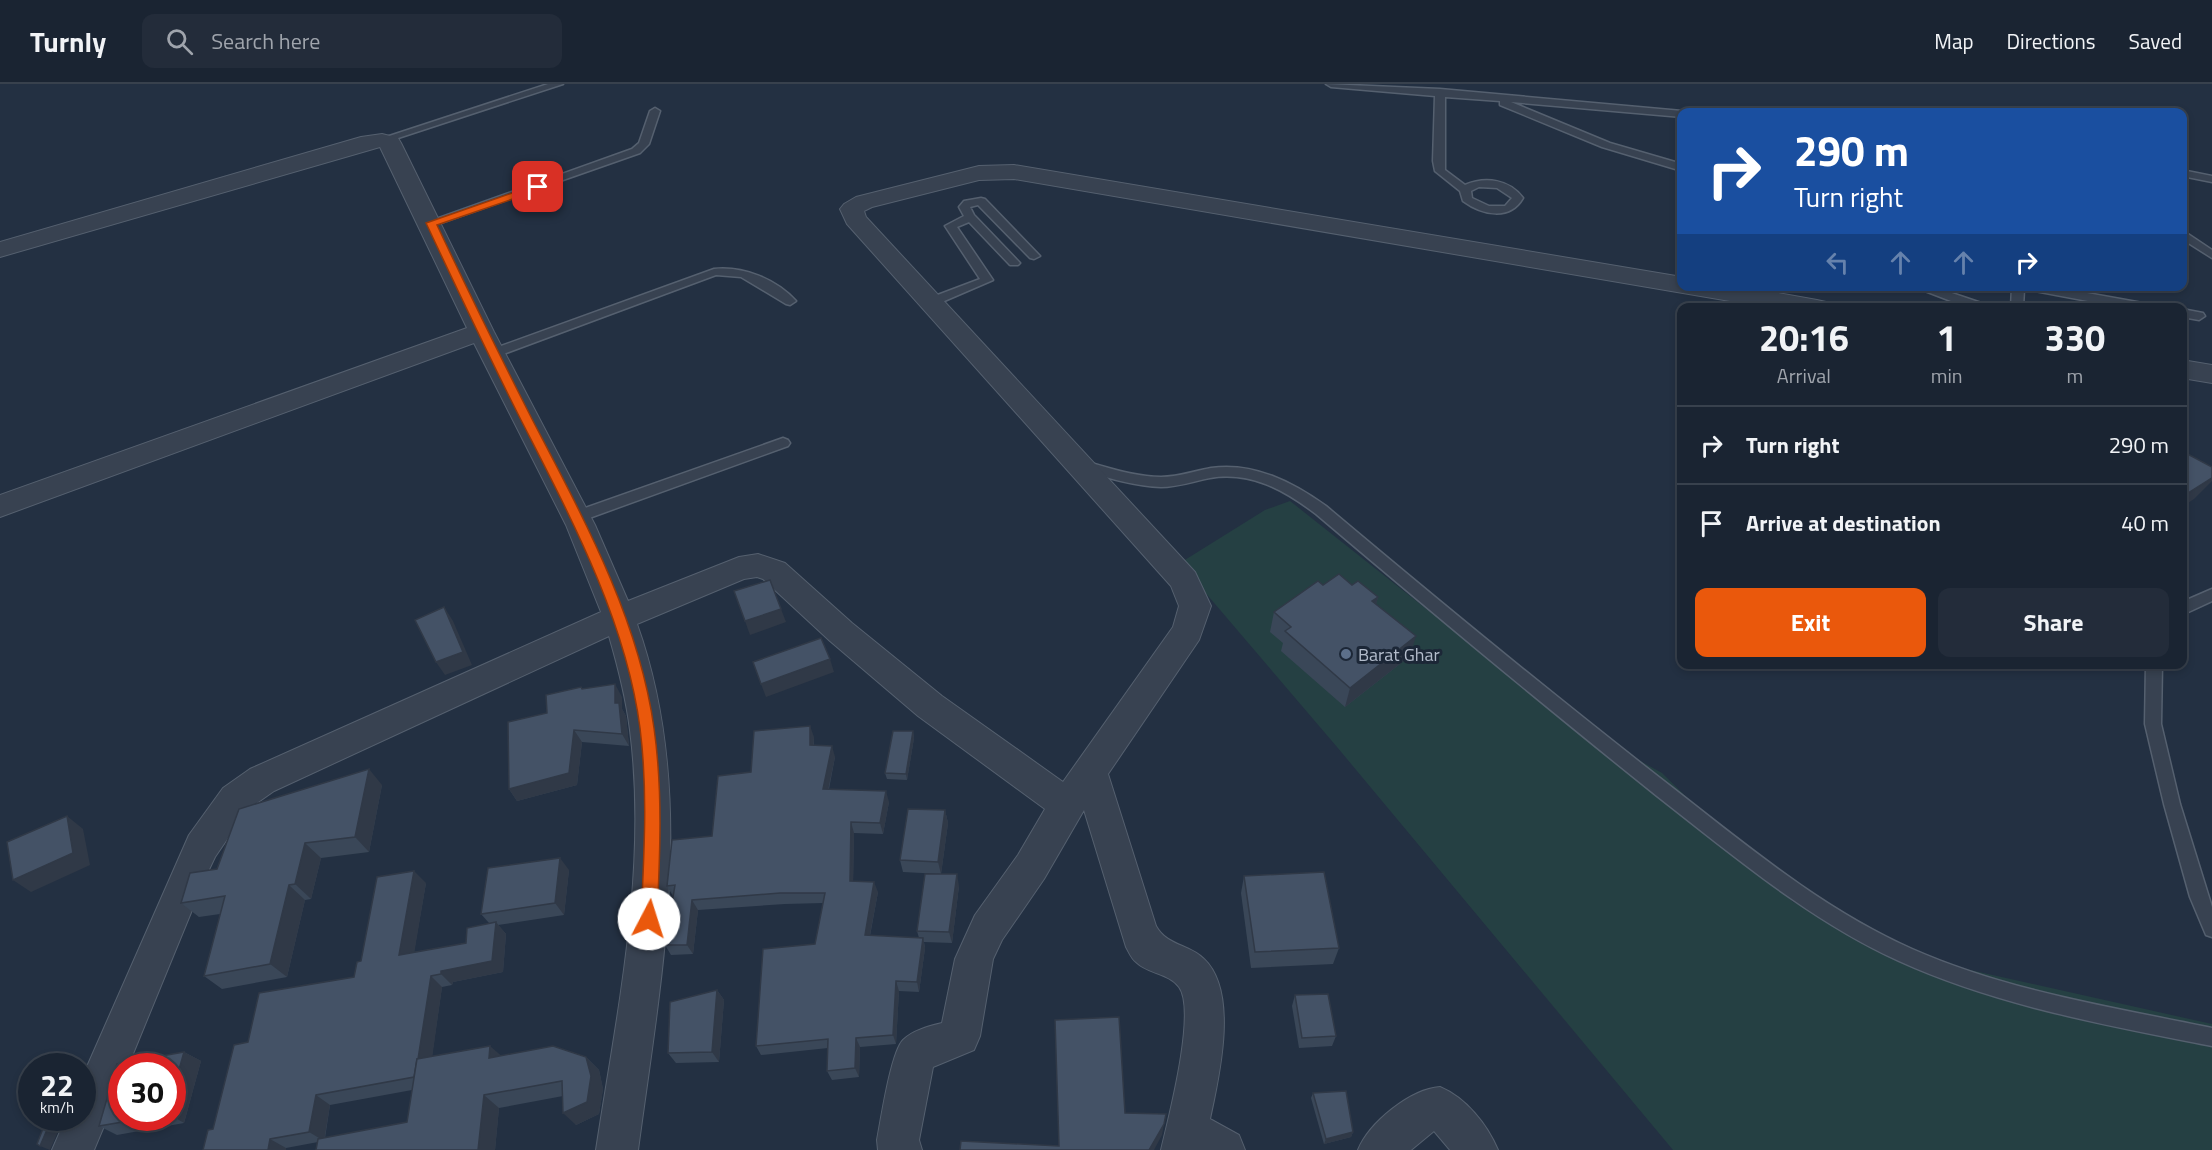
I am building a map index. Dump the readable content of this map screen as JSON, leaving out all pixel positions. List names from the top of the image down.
{
  "places": ["Barat Ghar"],
  "page": {
    "header": "Turnly",
    "search": "Search here",
    "nav": ["Map", "Directions", "Saved"],
    "turn": ["290 m", "Turn right"],
    "eta": [
      "20:16",
      "Arrival",
      "1",
      "min",
      "330",
      "m"
    ],
    "list": [
      {
        "name": "Turn right",
        "value": "290 m"
      },
      {
        "name": "Arrive at destination",
        "value": "40 m"
      }
    ],
    "buttons": ["Exit", "Share"],
    "speed": "22 km/h",
    "limit": "30"
  }
}
